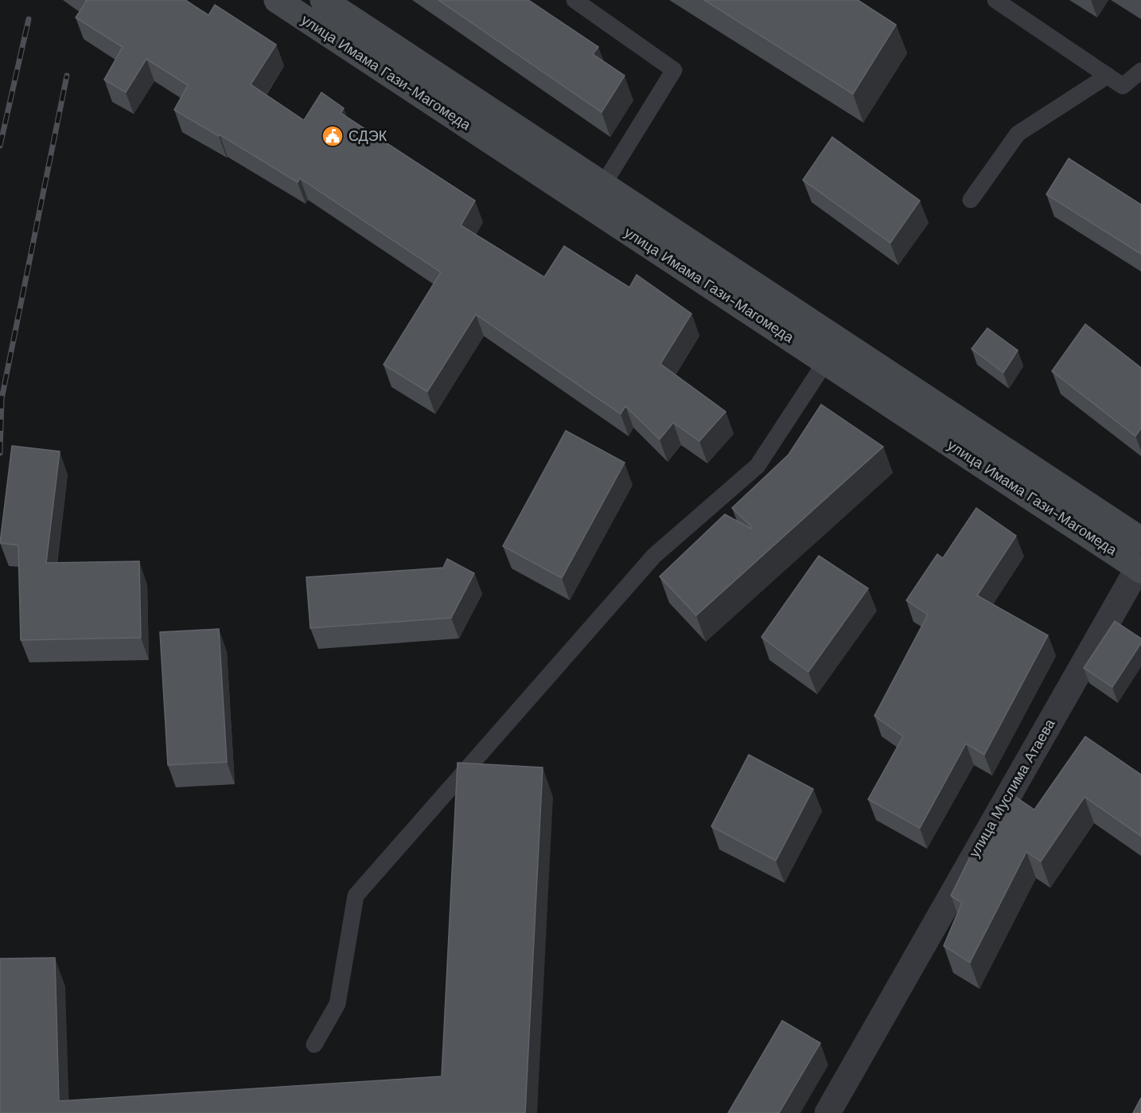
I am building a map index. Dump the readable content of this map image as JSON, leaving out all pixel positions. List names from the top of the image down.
{
  "streets": {
    "main road": ["улица Имама Гази-Магомеда"],
    "street": ["улица Муслима Атаева"]
  },
  "crossings": [
    ["улица Имама Гази-Магомеда", "улица Муслима Атаева"]
  ],
  "places": {
    "public building": ["СДЭК"]
  }
}
